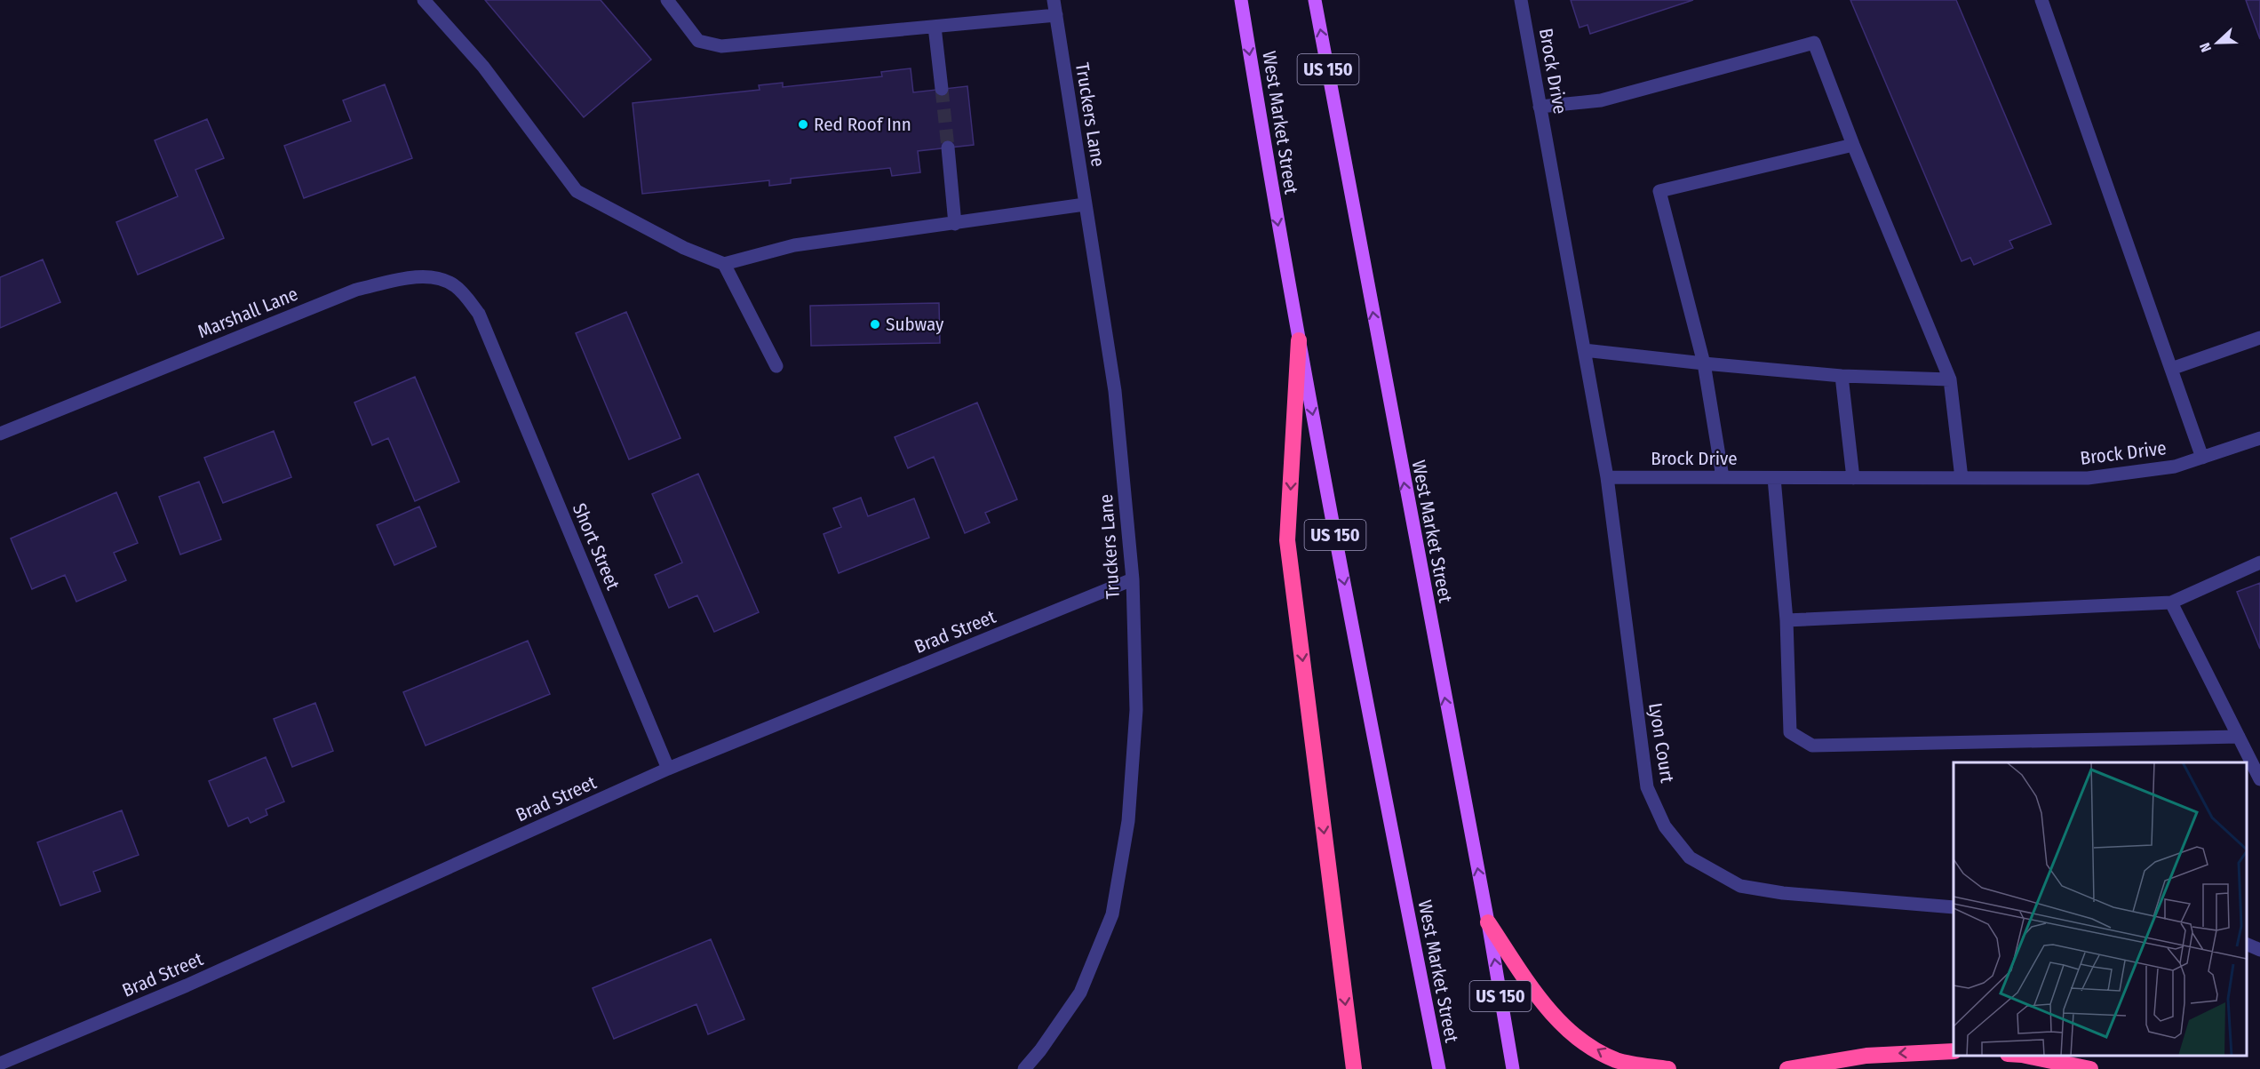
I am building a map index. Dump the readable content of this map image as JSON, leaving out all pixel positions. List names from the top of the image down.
{
  "streets": {
    "main road": ["US 150", "West Market Street"],
    "street": [
      "Brock Drive",
      "Truckers Lane",
      "Marshall Lane",
      "Short Street",
      "Brad Street",
      "Lyon Court"
    ]
  },
  "crossings": [
    ["Brock Drive", "Lyon Court"],
    ["Truckers Lane", "Brad Street"],
    ["Marshall Lane", "Short Street"],
    ["Short Street", "Brad Street"]
  ],
  "places": ["Red Roof Inn", "Subway"],
  "north": "left"
}
